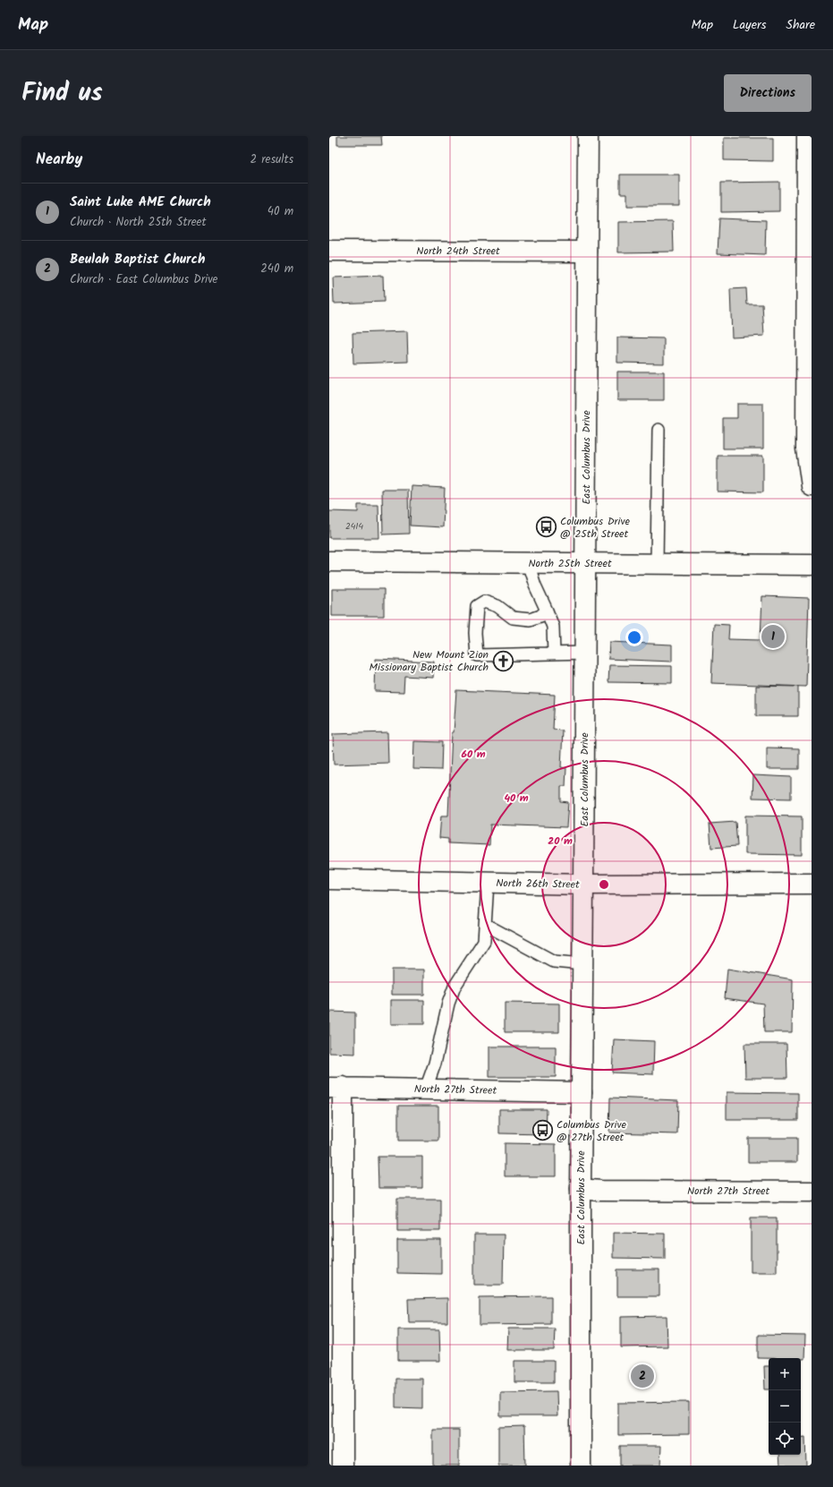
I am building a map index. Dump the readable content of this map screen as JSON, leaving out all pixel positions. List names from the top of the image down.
{
  "streets": {
    "street": [
      "North 24th Street",
      "East Columbus Drive",
      "North 25th Street",
      "North 26th Street",
      "North 27th Street"
    ]
  },
  "crossings": [
    ["North 24th Street", "East Columbus Drive"],
    ["East Columbus Drive", "North 25th Street"],
    ["East Columbus Drive", "North 26th Street"],
    ["East Columbus Drive", "North 27th Street"]
  ],
  "places": {
    "bus stop": ["Columbus Drive @ 25th Street", "Columbus Drive @ 27th Street"],
    "church": ["New Mount Zion Missionary Baptist Church"]
  },
  "house_numbers": ["2414"],
  "page": {
    "header": "Map",
    "nav": ["Map", "Layers", "Share"],
    "title": "Find us",
    "buttons": "Directions",
    "heading": ["Nearby", "2 results"],
    "list": [
      {
        "mark": "1",
        "name": "Saint Luke AME Church",
        "note": "Church · North 25th Street",
        "value": "40 m"
      },
      {
        "mark": "2",
        "name": "Beulah Baptist Church",
        "note": "Church · East Columbus Drive",
        "value": "240 m"
      }
    ],
    "pins": ["1", "2"],
    "map_buttons": ["+", "−"]
  },
  "rings": ["60 m", "40 m", "20 m"]
}
